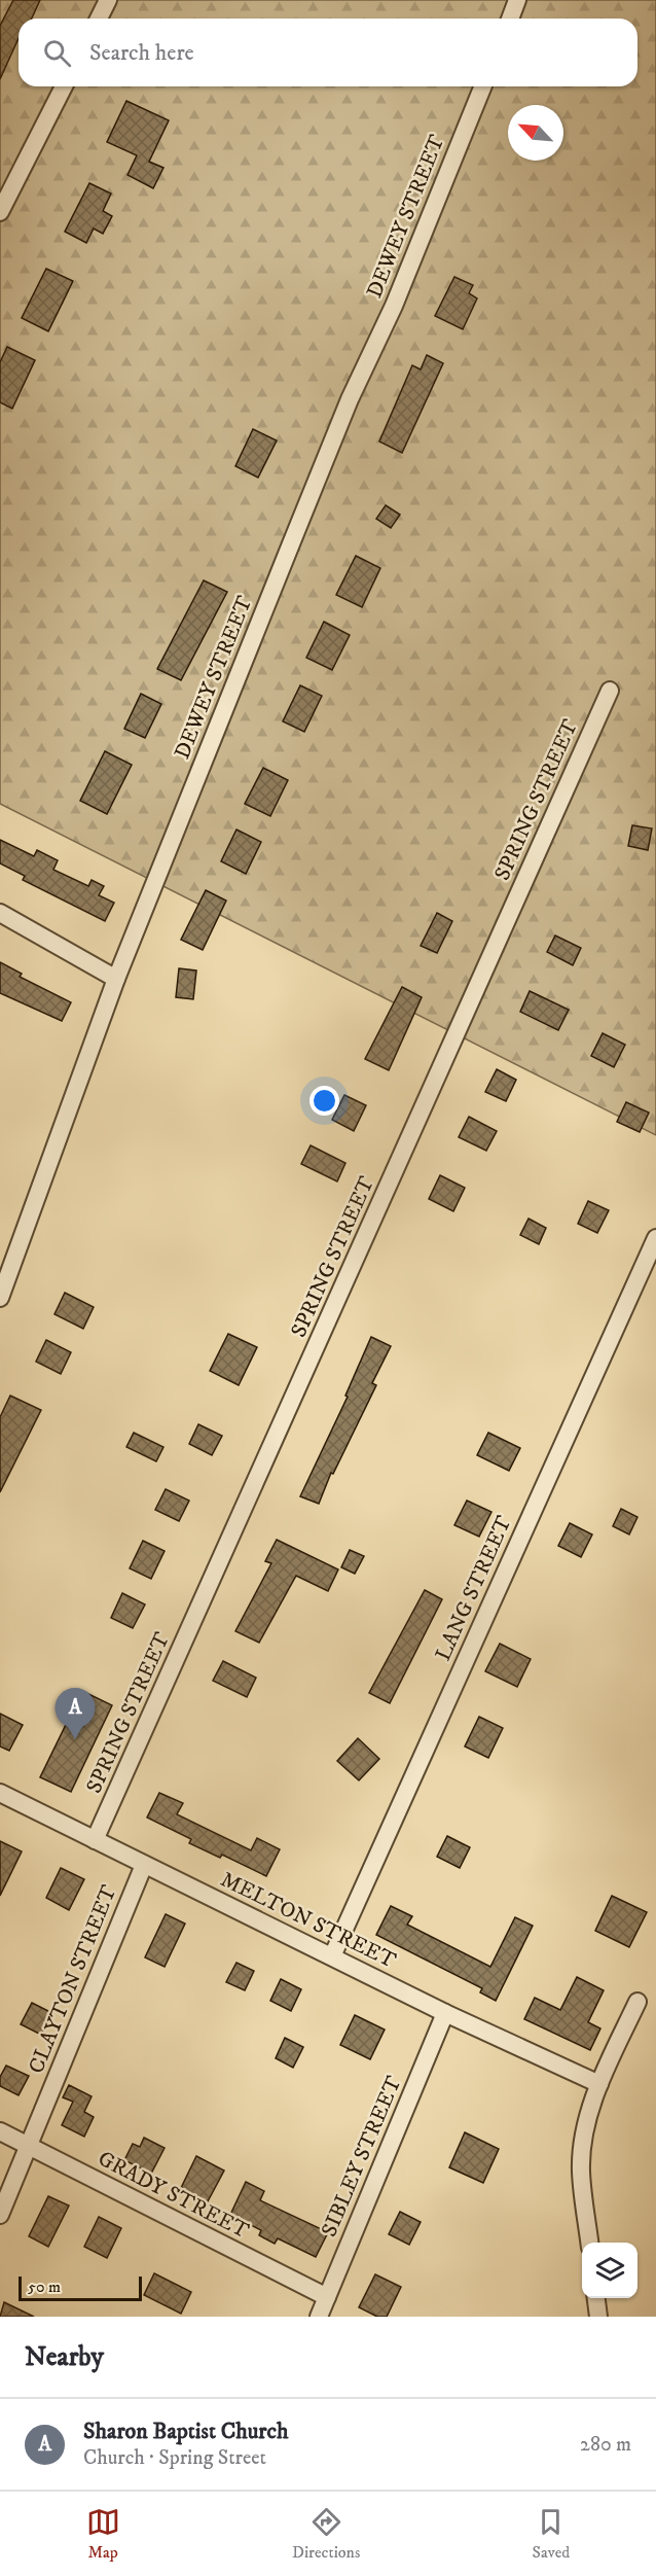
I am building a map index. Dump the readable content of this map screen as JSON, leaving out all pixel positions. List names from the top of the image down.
{
  "streets": {
    "street": [
      "DEWEY STREET",
      "SPRING STREET",
      "LANG STREET",
      "MELTON STREET",
      "CLAYTON STREET",
      "SIBLEY STREET",
      "GRADY STREET"
    ]
  },
  "crossings": [
    ["SPRING STREET", "MELTON STREET"],
    ["LANG STREET", "MELTON STREET"],
    ["MELTON STREET", "CLAYTON STREET"],
    ["MELTON STREET", "SIBLEY STREET"],
    ["CLAYTON STREET", "GRADY STREET"],
    ["SIBLEY STREET", "GRADY STREET"]
  ],
  "scale_bar": "50 m",
  "north": "top left",
  "page": {
    "search": "Search here",
    "pins": "A",
    "scale": "50 m",
    "heading": "Nearby",
    "list": [
      {
        "mark": "A",
        "name": "Sharon Baptist Church",
        "note": "Church · Spring Street",
        "value": "280 m"
      }
    ],
    "nav": ["Map", "Directions", "Saved"]
  }
}
